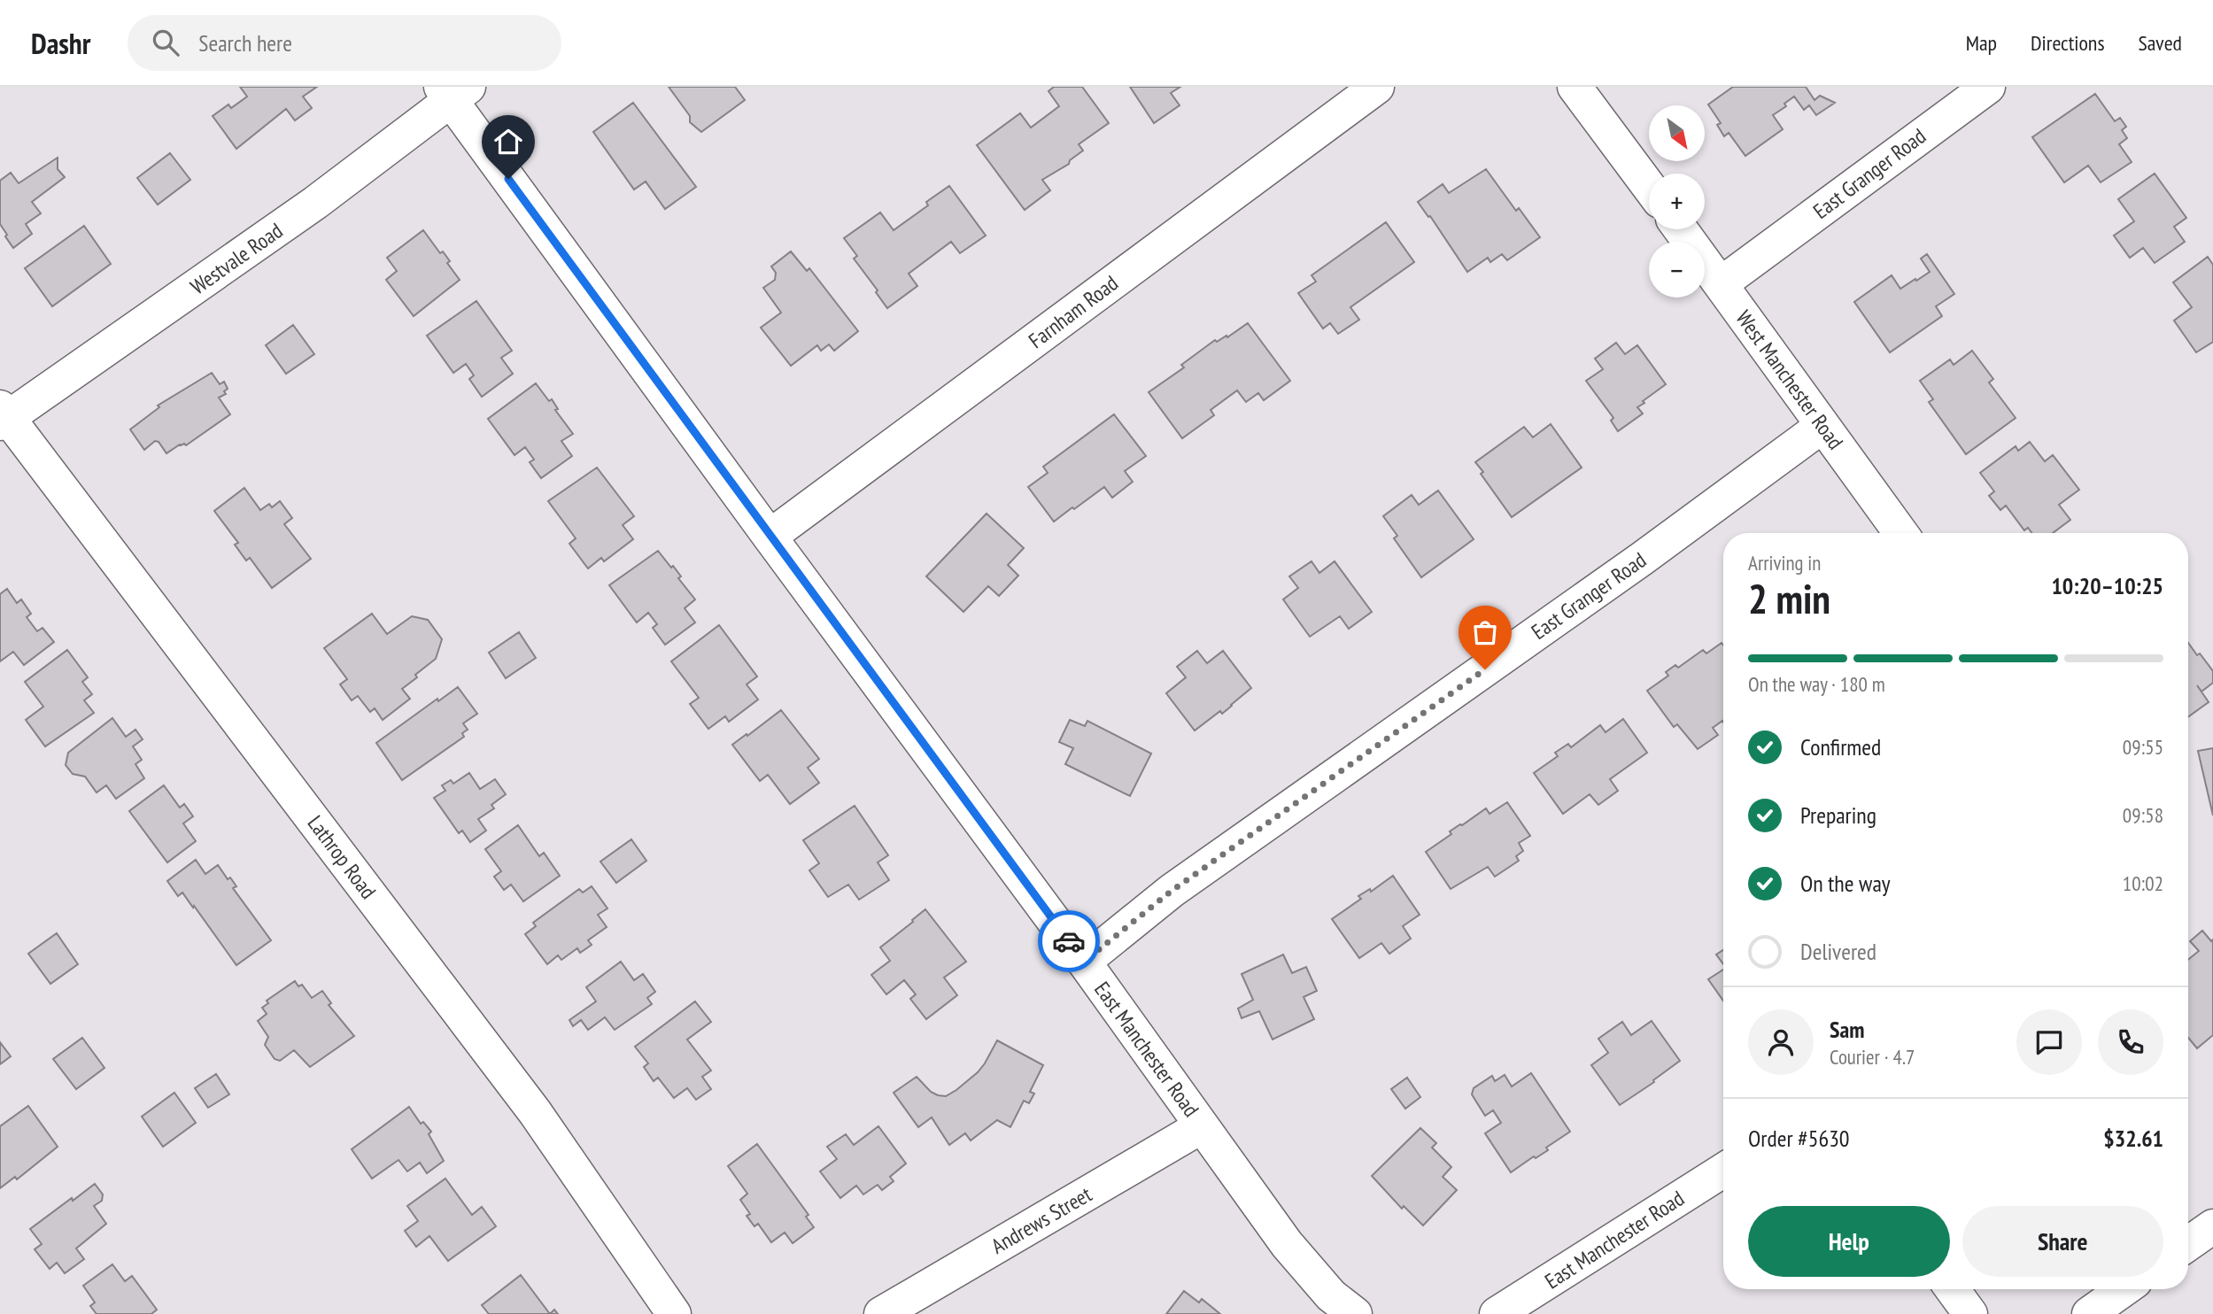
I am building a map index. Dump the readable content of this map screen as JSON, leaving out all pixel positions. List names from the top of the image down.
{
  "streets": {
    "street": [
      "East Granger Road",
      "Westvale Road",
      "Farnham Road",
      "West Manchester Road",
      "Lathrop Road",
      "East Manchester Road",
      "Andrews Street"
    ]
  },
  "crossings": [
    ["East Granger Road", "West Manchester Road"],
    ["East Granger Road", "East Manchester Road"],
    ["Westvale Road", "Lathrop Road"],
    ["Westvale Road", "East Manchester Road"],
    ["Farnham Road", "East Manchester Road"],
    ["East Manchester Road", "Andrews Street"]
  ],
  "north": "bottom right",
  "page": {
    "header": "Dashr",
    "search": "Search here",
    "nav": ["Map", "Directions", "Saved"],
    "map_buttons": ["+", "−"],
    "heading": ["2 min", "Arriving in", "10:20–10:25"],
    "panel": [
      "Sam",
      "Courier · 4.7",
      "Order #5630",
      "$32.61"
    ],
    "bar": "On the way · 180 m",
    "list": [
      ["Confirmed", "09:55"],
      ["Preparing", "09:58"],
      ["On the way", "10:02"],
      "Delivered"
    ],
    "buttons": ["Help", "Share"]
  }
}
